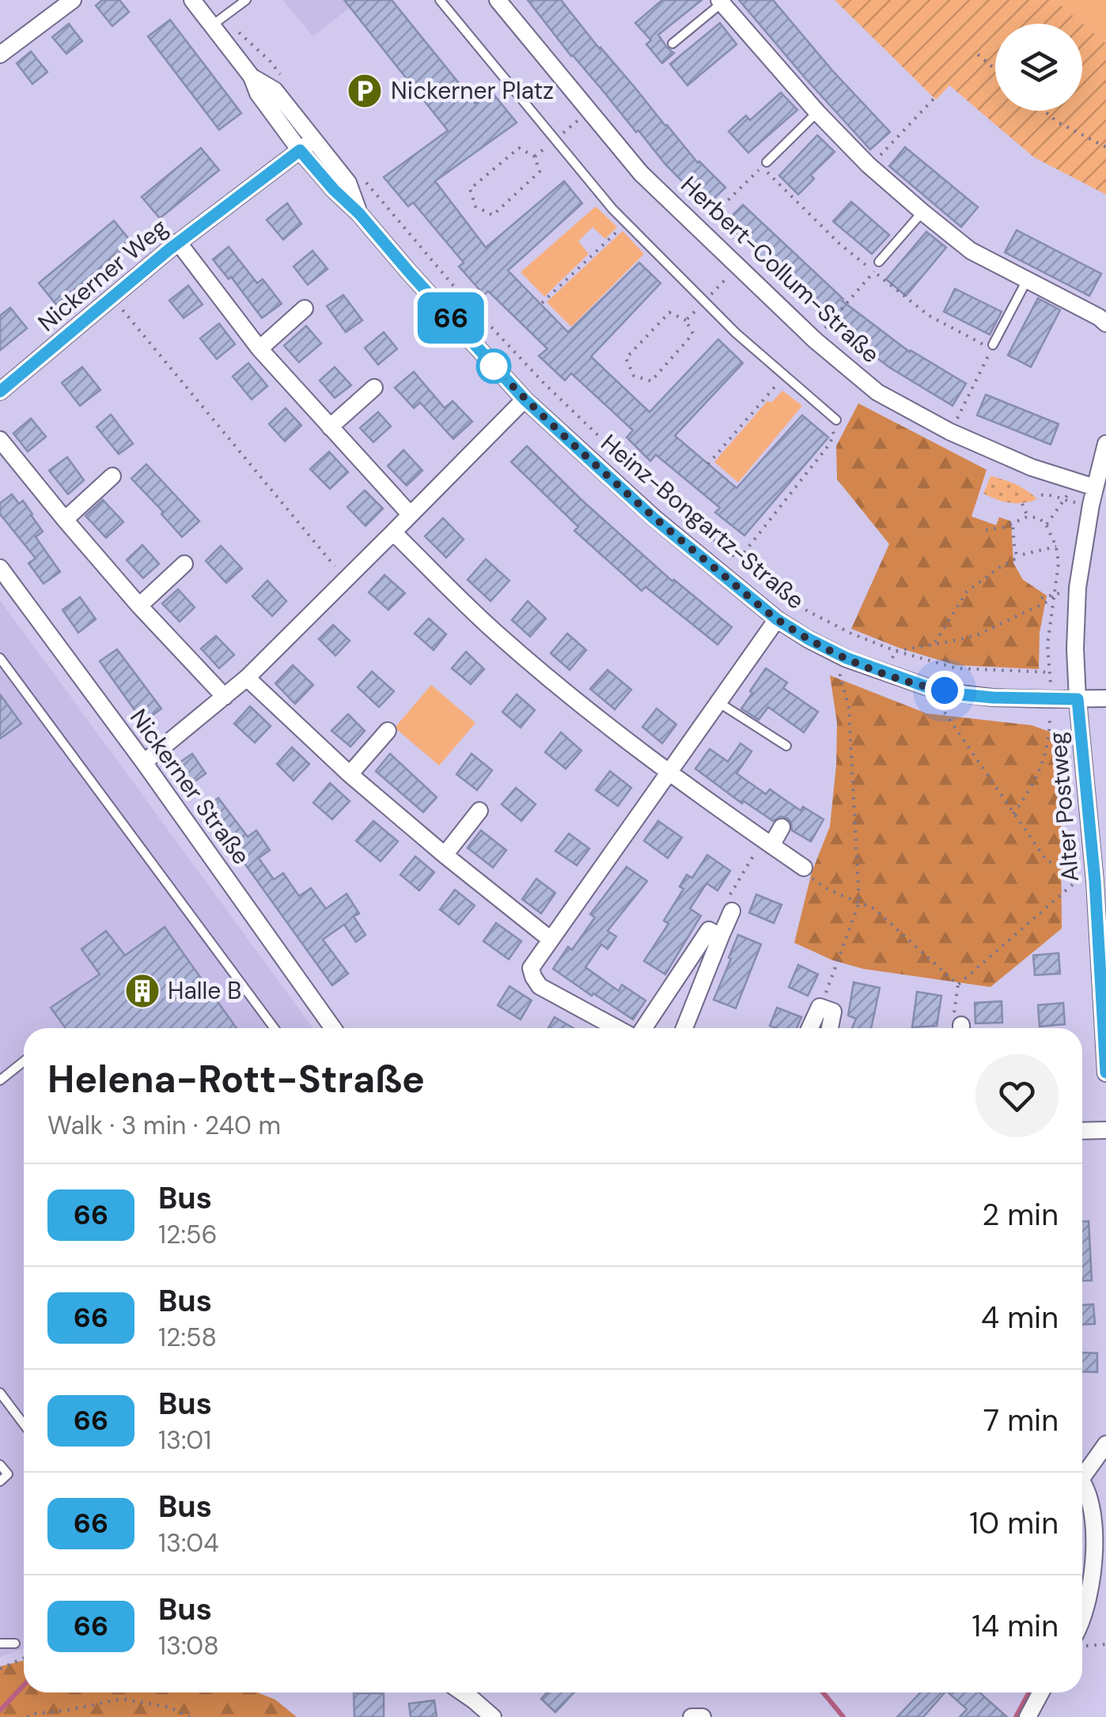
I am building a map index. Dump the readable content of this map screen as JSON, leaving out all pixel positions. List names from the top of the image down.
{
  "streets": {
    "street": [
      "Herbert-Collum-Straße",
      "Nickerner Weg",
      "Heinz-Bongartz-Straße",
      "Nickerner Straße",
      "Alter Postweg"
    ]
  },
  "crossings": [
    ["Herbert-Collum-Straße", "Alter Postweg"],
    ["Nickerner Weg", "Heinz-Bongartz-Straße"],
    ["Heinz-Bongartz-Straße", "Alter Postweg"]
  ],
  "places": {
    "parking": ["Nickerner Platz"],
    "building": ["Halle B"]
  },
  "lines": ["bus line 66"],
  "page": {
    "on_map": "66",
    "heading": ["Helena-Rott-Straße", "Walk · 3 min · 240 m"],
    "list": [
      {
        "mark": "66",
        "name": "Bus",
        "note": "12:56",
        "value": "2 min"
      },
      {
        "mark": "66",
        "name": "Bus",
        "note": "12:58",
        "value": "4 min"
      },
      {
        "mark": "66",
        "name": "Bus",
        "note": "13:01",
        "value": "7 min"
      },
      {
        "mark": "66",
        "name": "Bus",
        "note": "13:04",
        "value": "10 min"
      },
      {
        "mark": "66",
        "name": "Bus",
        "note": "13:08",
        "value": "14 min"
      }
    ]
  }
}
